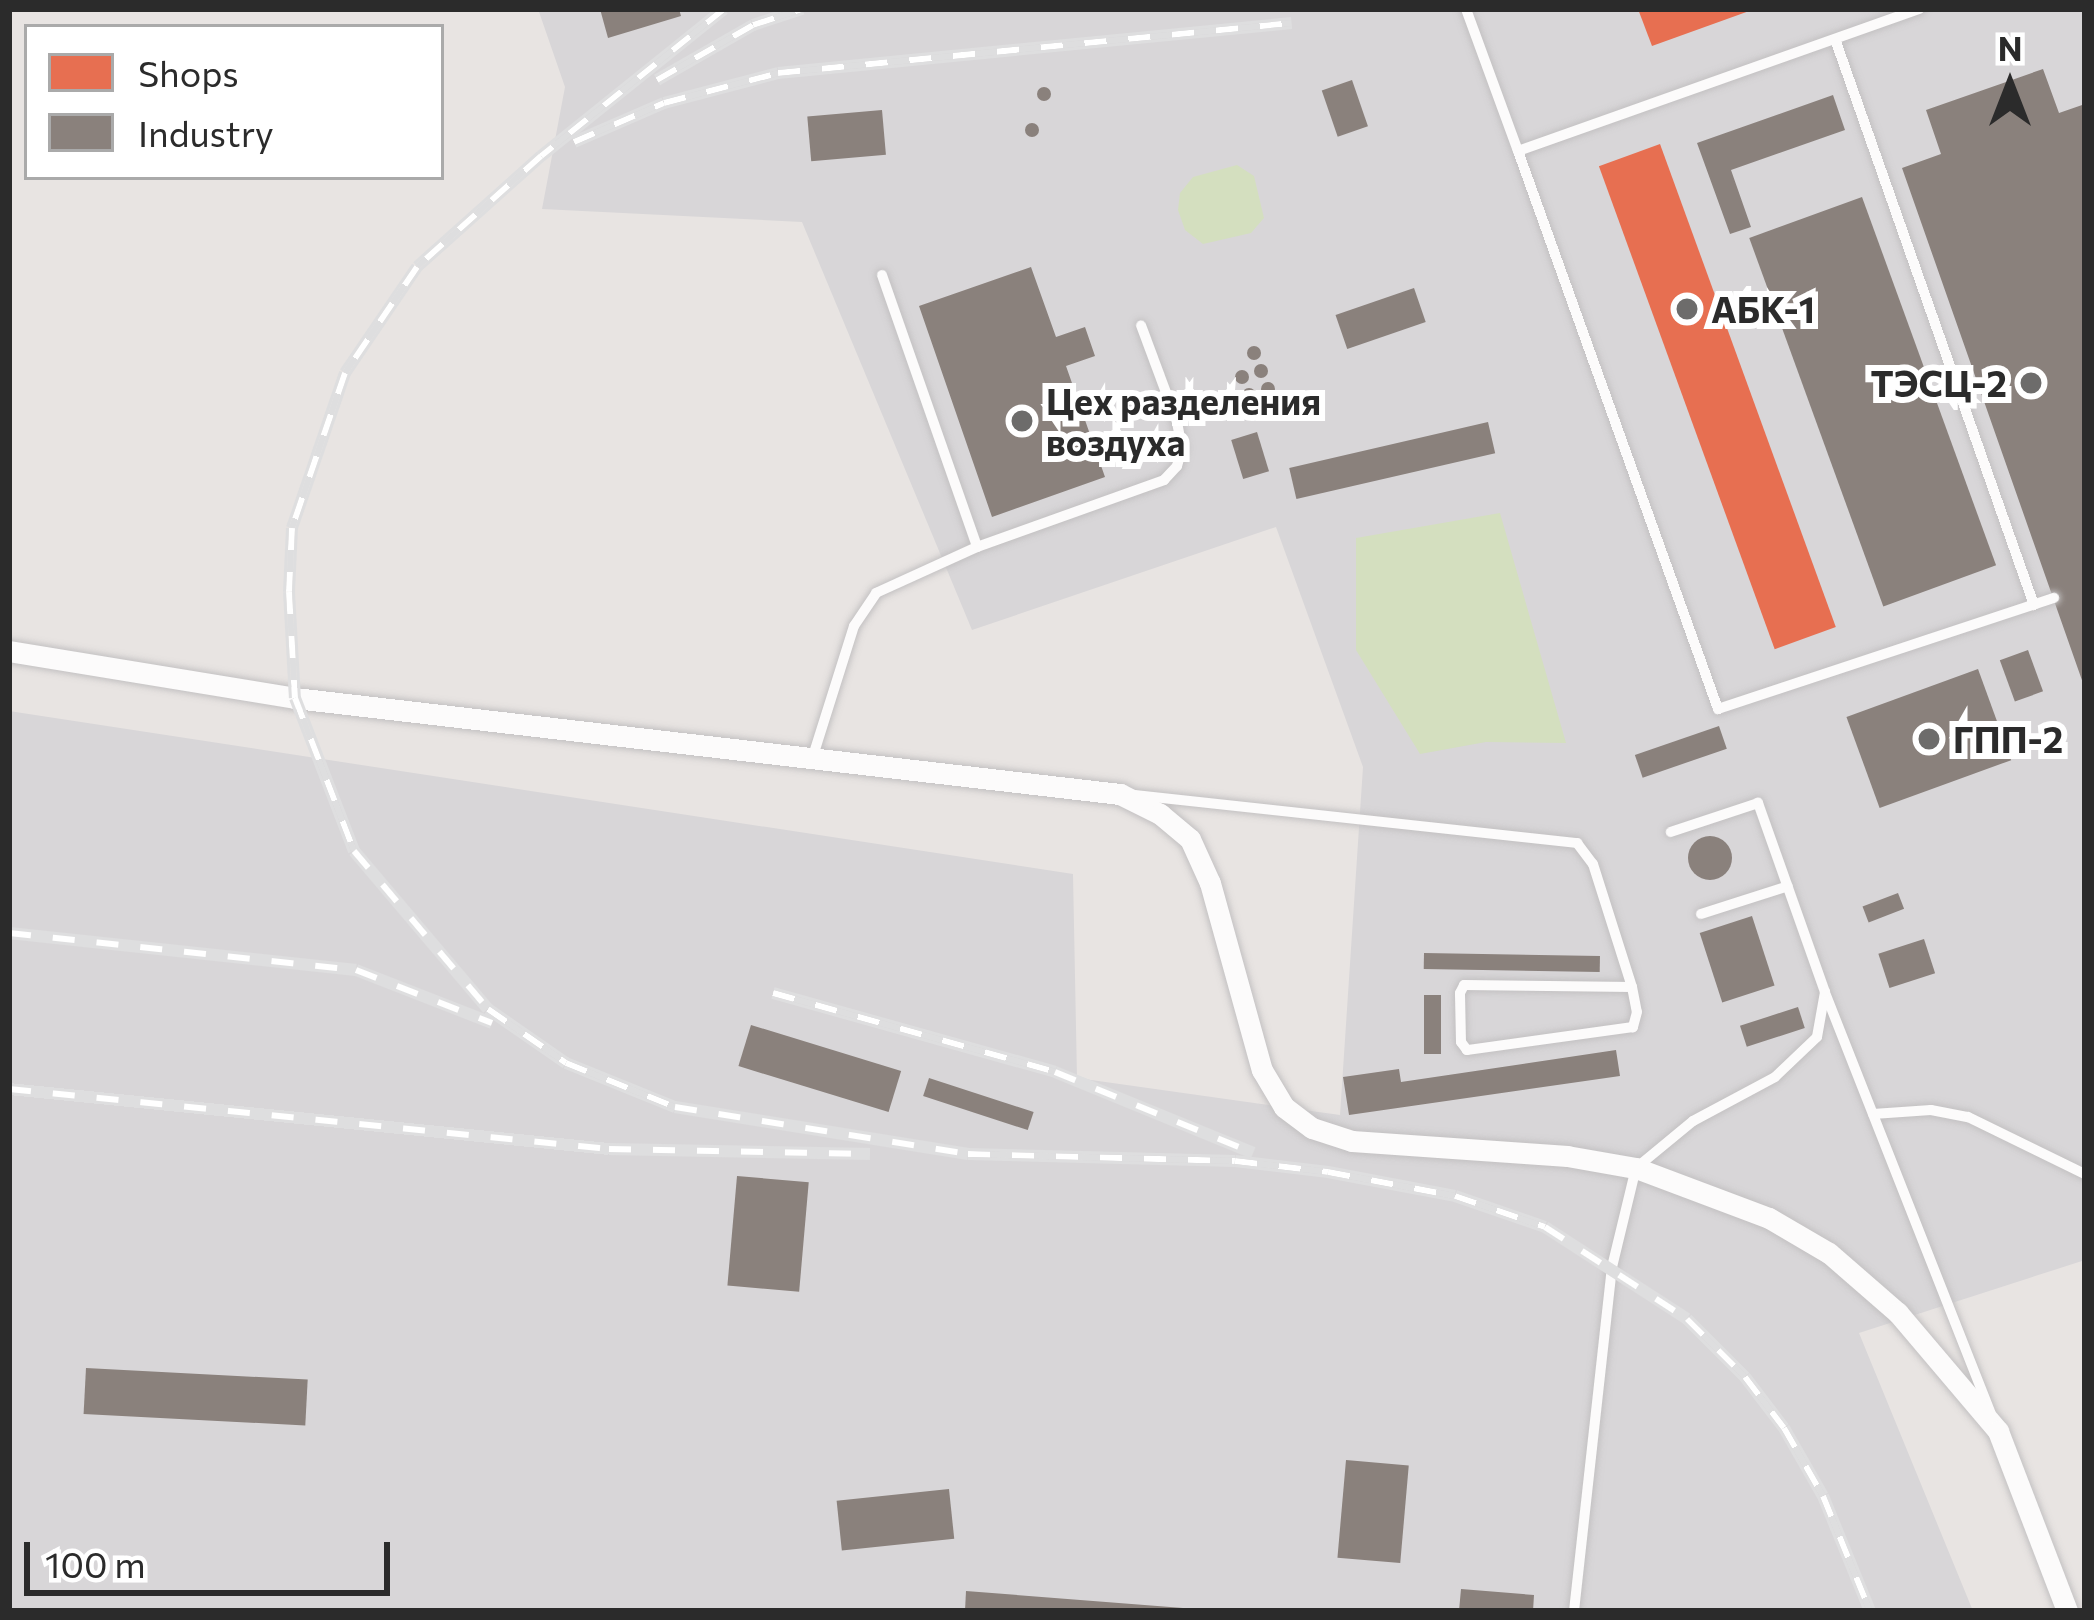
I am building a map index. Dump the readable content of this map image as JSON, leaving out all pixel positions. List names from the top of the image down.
{
  "places": [
    "АБК-1",
    "ТЭСЦ-2",
    "Цех разделения воздуха",
    "ГПП-2"
  ],
  "legend": ["Shops", "Industry"],
  "scale_bar": "100 m",
  "north": "top"
}
